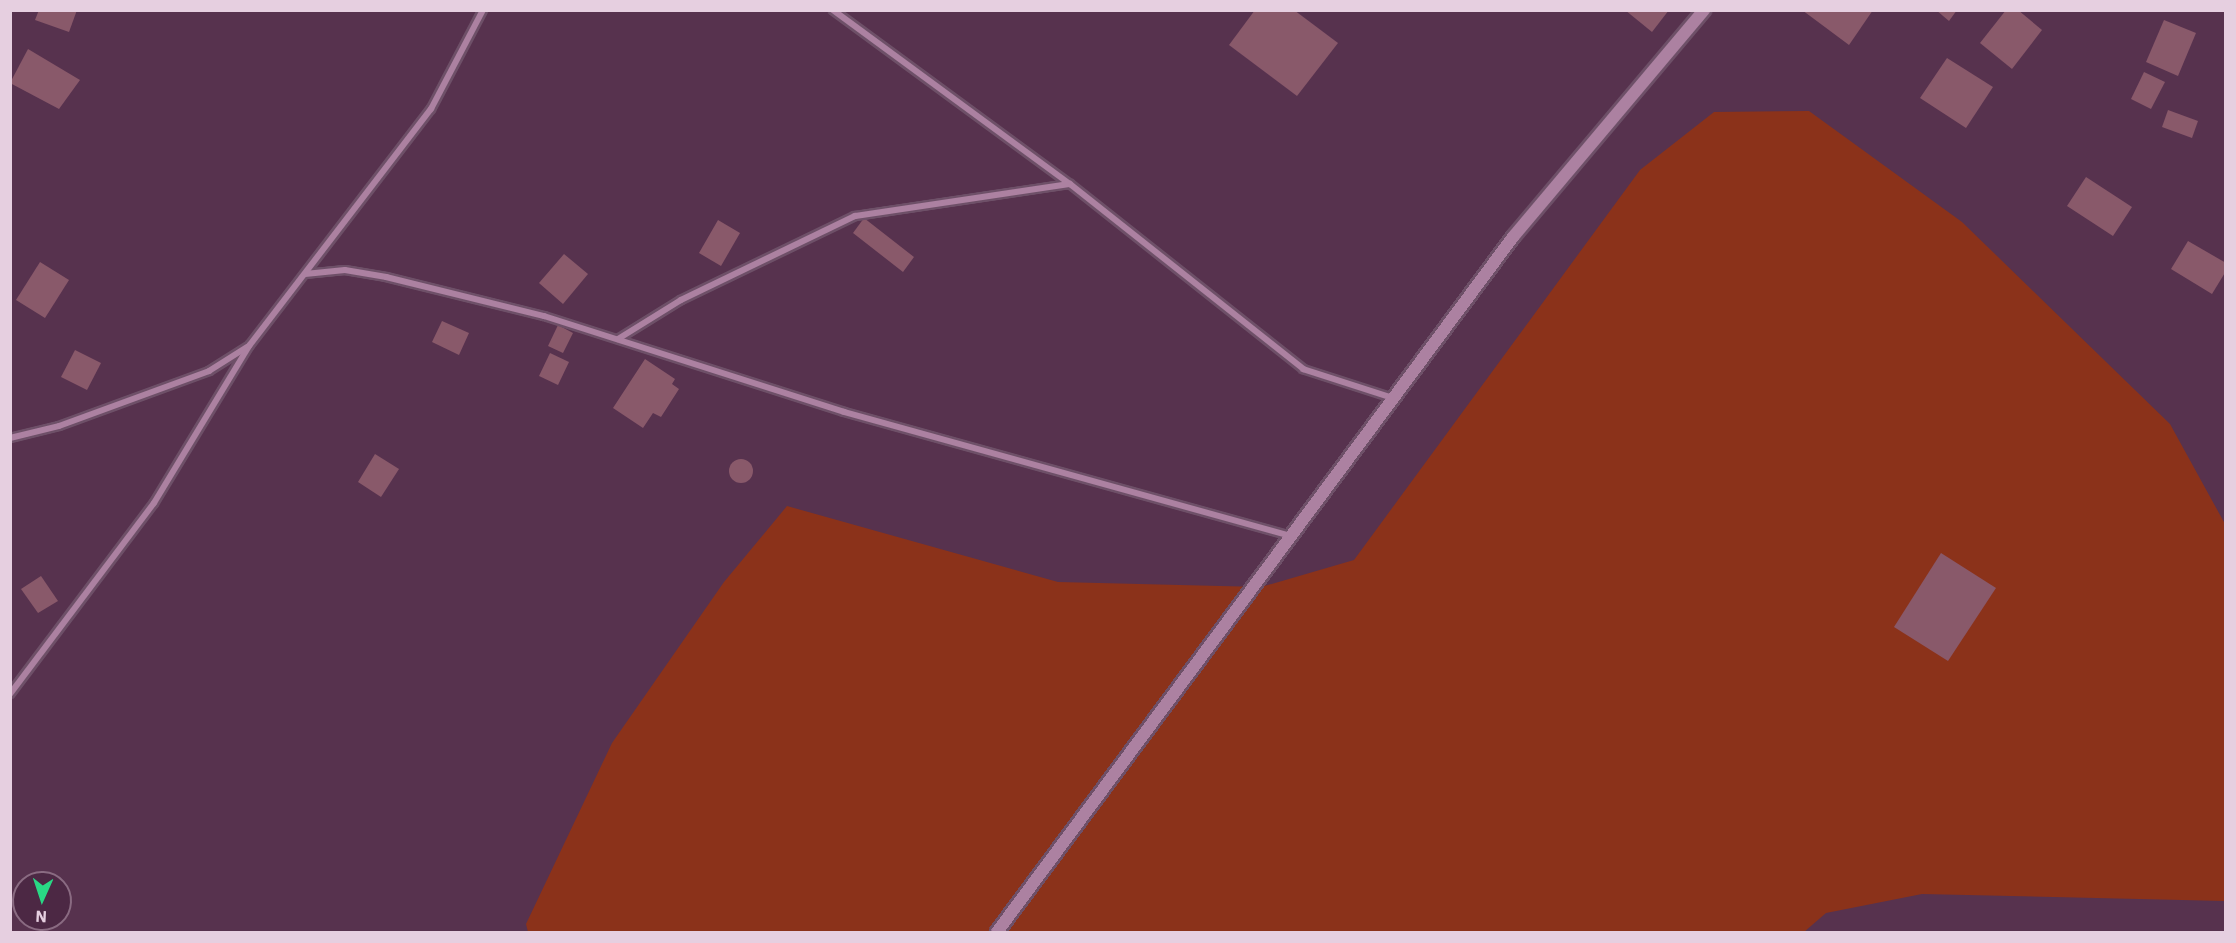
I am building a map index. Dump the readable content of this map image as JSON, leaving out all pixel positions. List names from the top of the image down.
{
  "north": "bottom"
}
